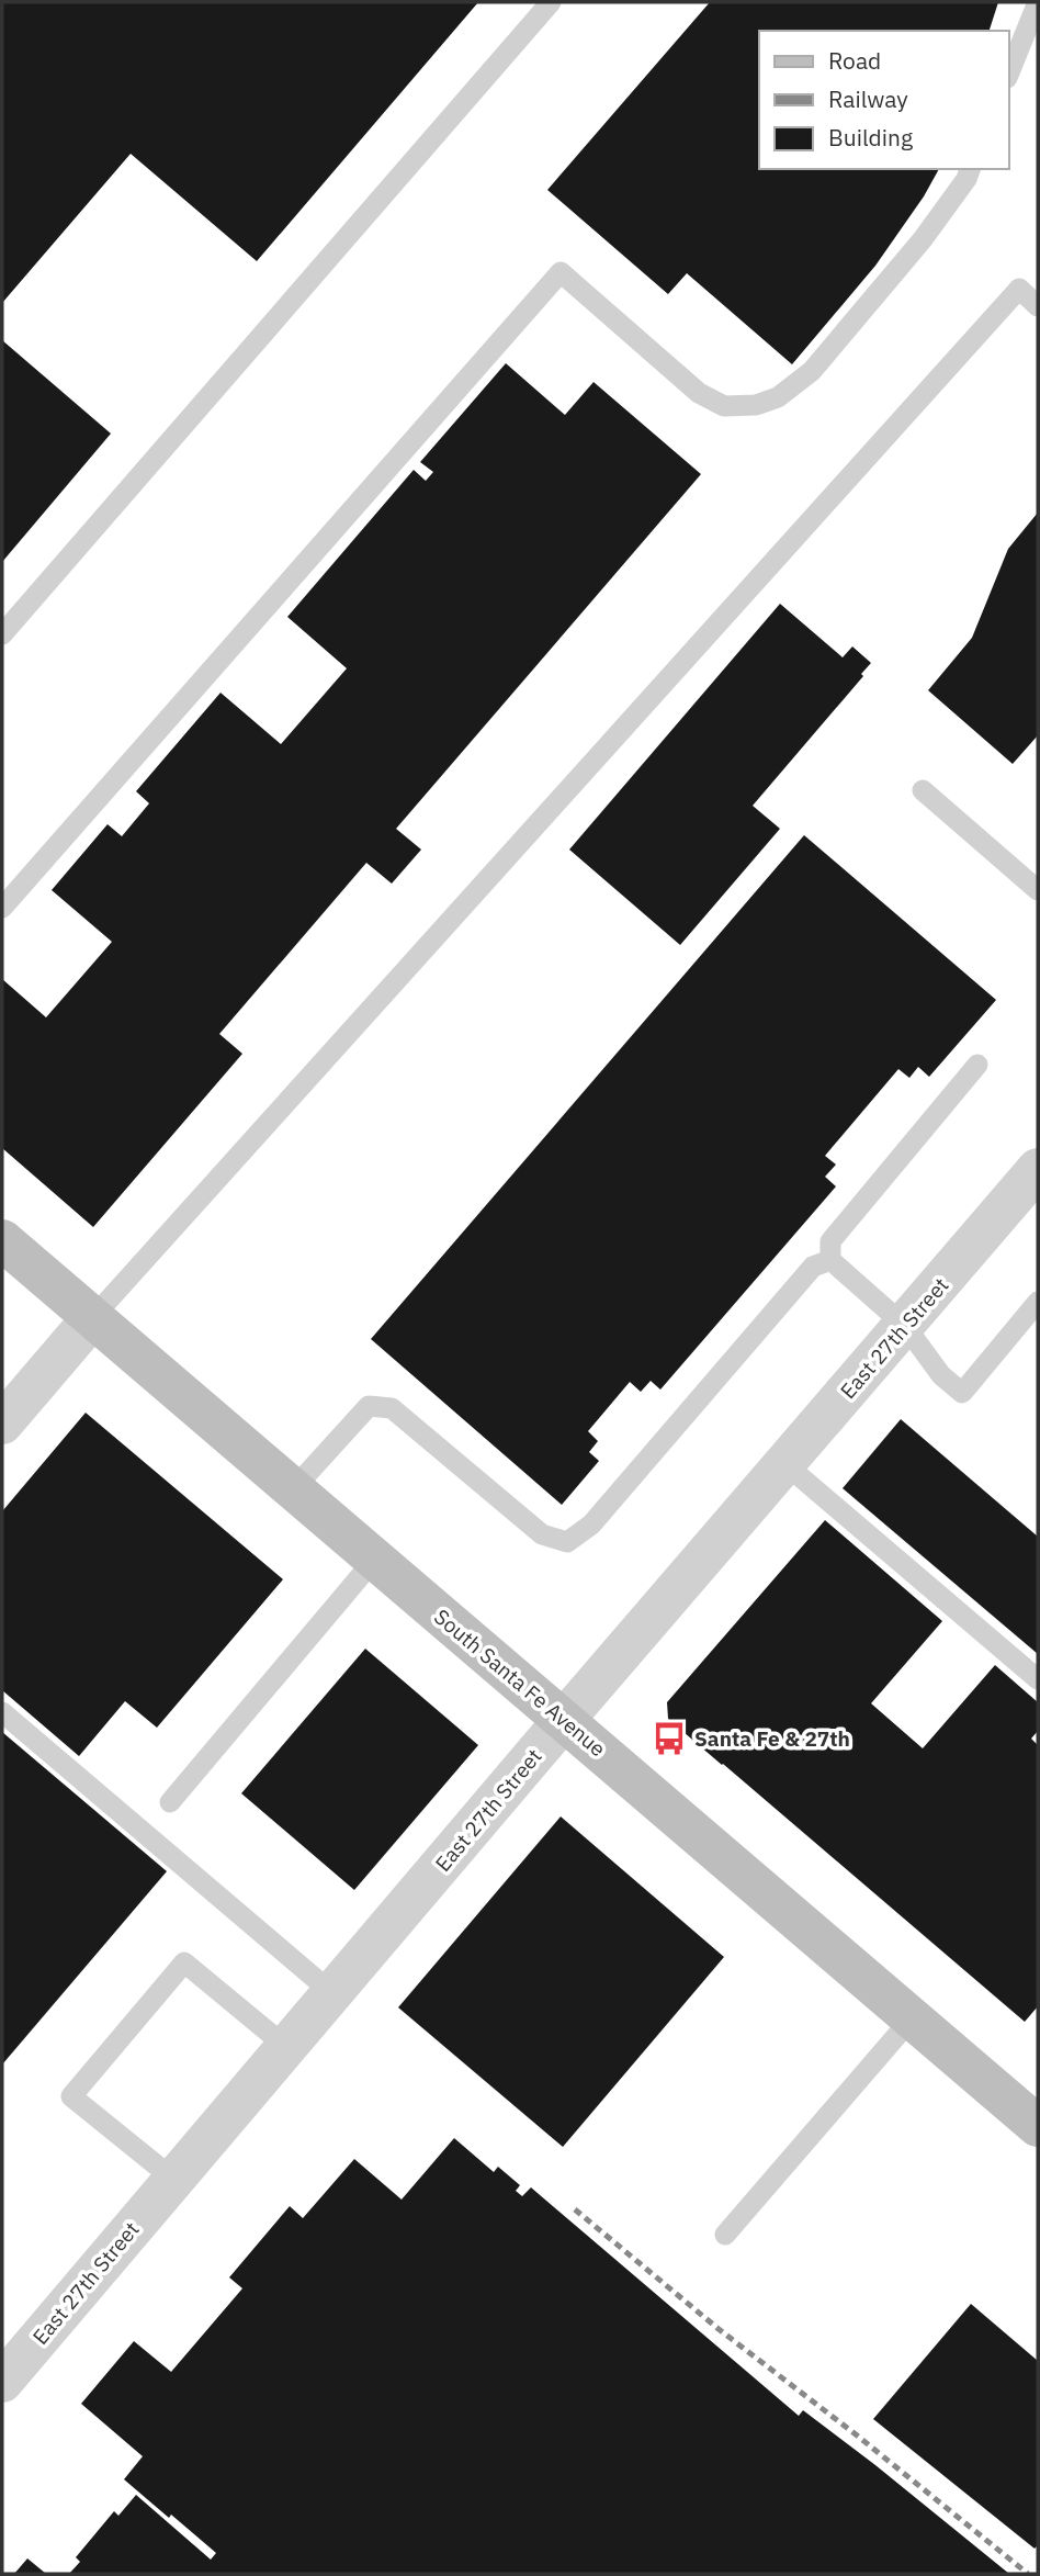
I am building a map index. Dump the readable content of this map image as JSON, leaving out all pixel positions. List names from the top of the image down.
{
  "streets": {
    "main road": ["South Santa Fe Avenue"],
    "street": ["East 27th Street"]
  },
  "crossings": [
    ["East 27th Street", "South Santa Fe Avenue"]
  ],
  "places": {
    "bus stop": ["Santa Fe & 27th"]
  },
  "legend": ["Road", "Railway", "Building"]
}
